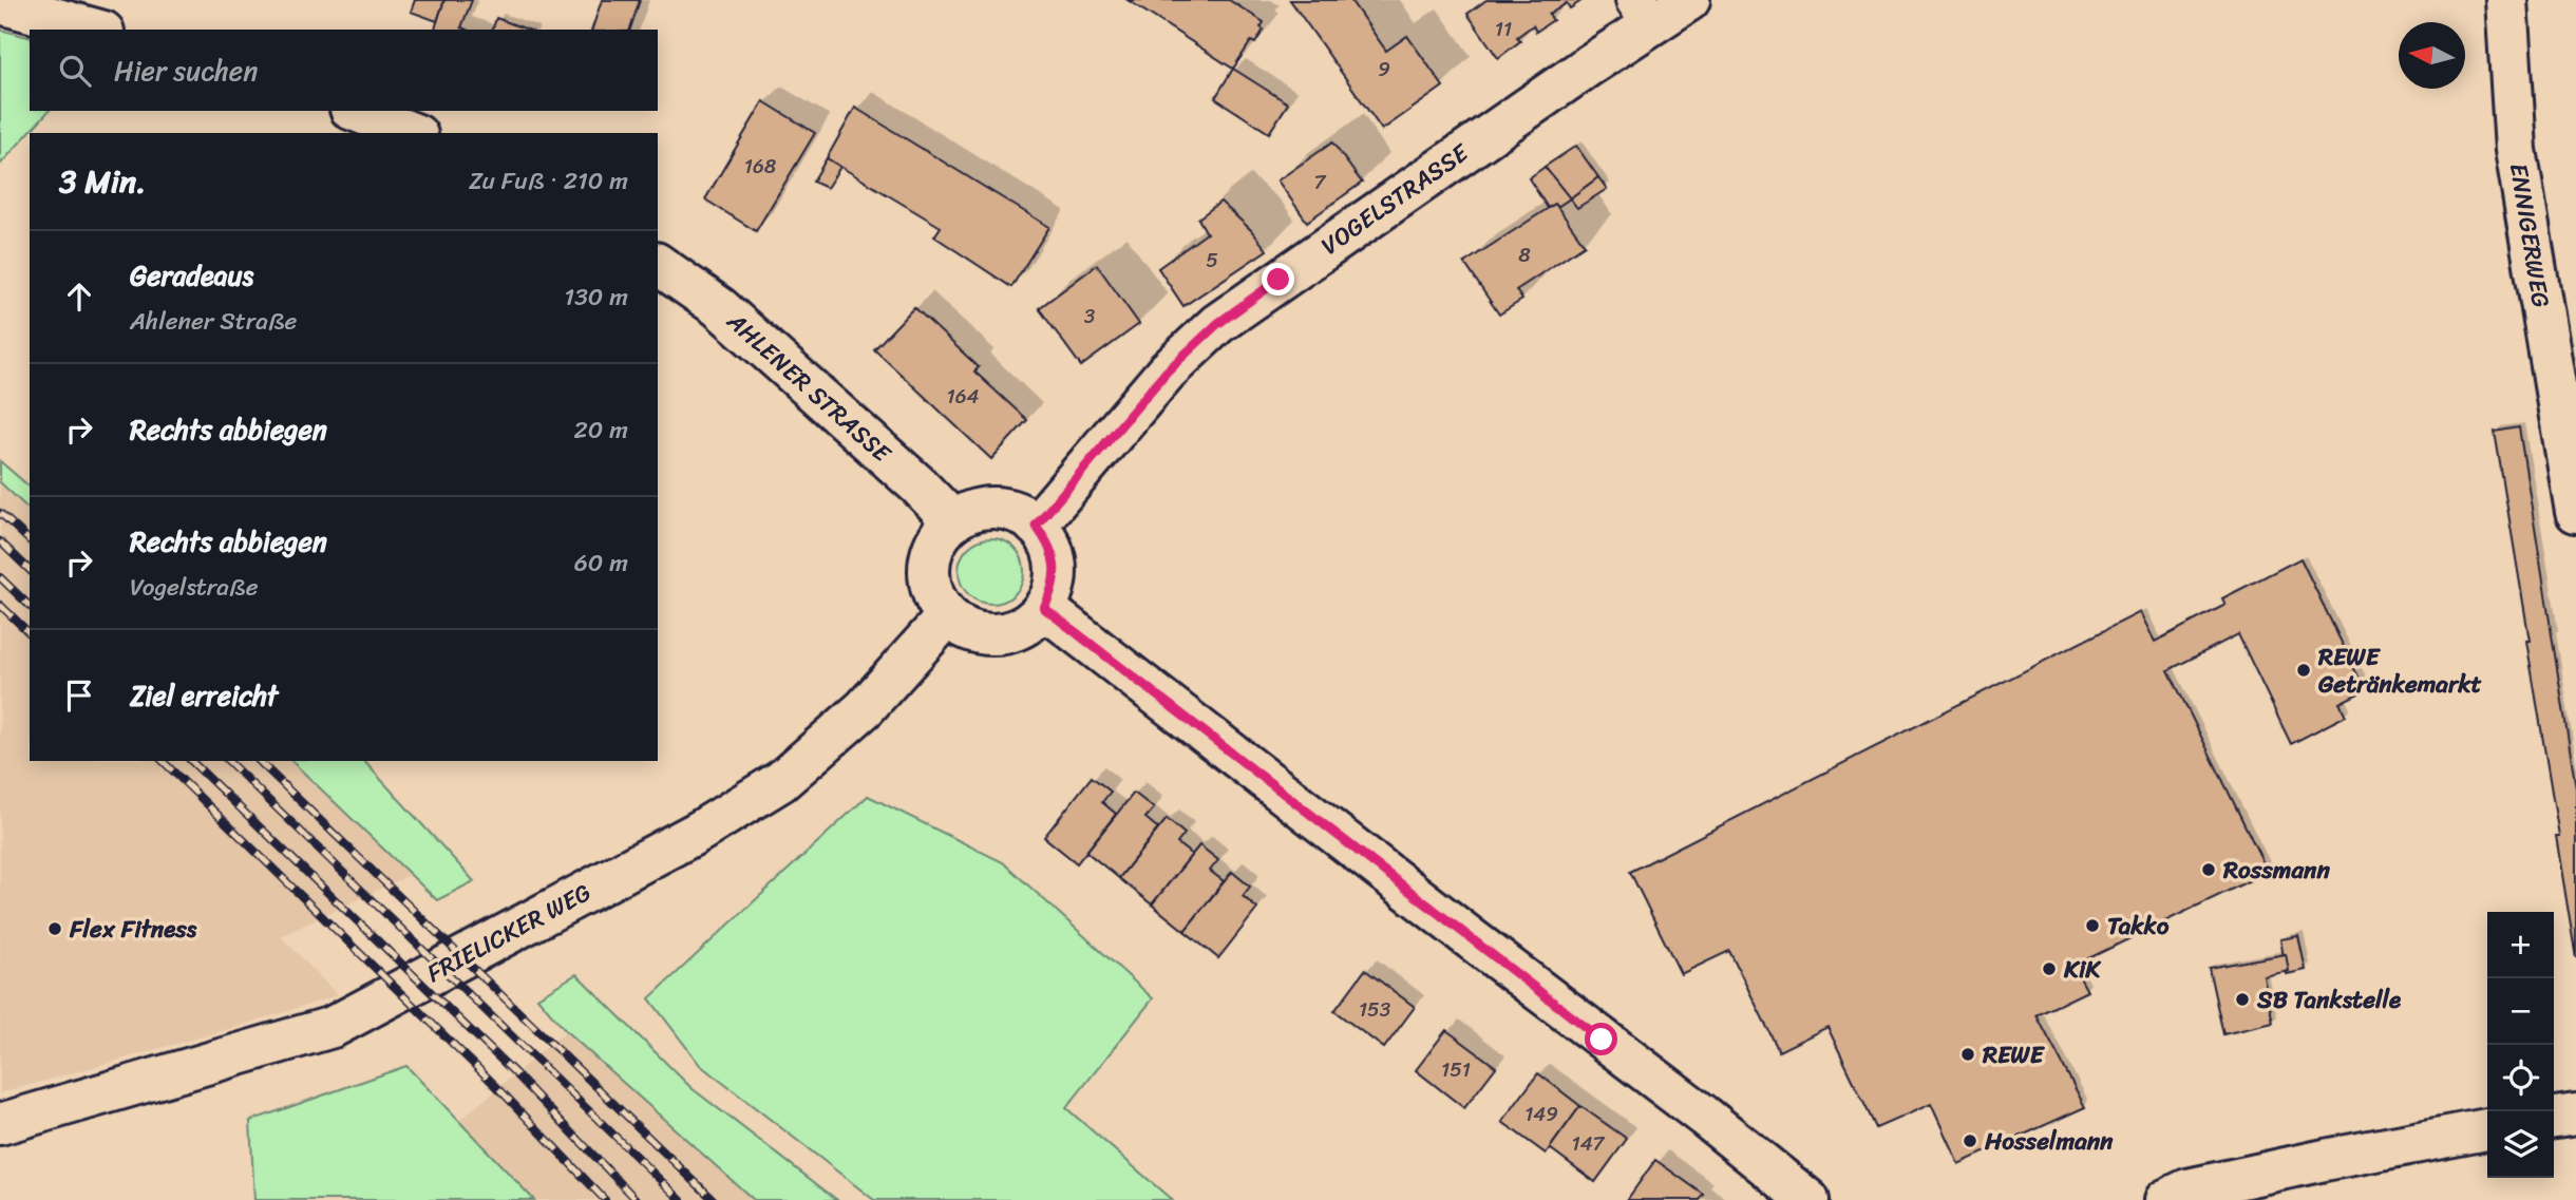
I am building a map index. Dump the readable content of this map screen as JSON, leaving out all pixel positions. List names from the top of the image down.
{
  "streets": {
    "street": [
      "VOGELSTRASSE",
      "ENNIGERWEG",
      "AHLENER STRASSE",
      "FRIELICKER WEG"
    ]
  },
  "crossings": [
    ["VOGELSTRASSE", "AHLENER STRASSE"],
    ["VOGELSTRASSE", "FRIELICKER WEG"],
    ["AHLENER STRASSE", "FRIELICKER WEG"]
  ],
  "places": [
    "REWE Getränkemarkt",
    "Rossmann",
    "Takko",
    "Flex Fitness",
    "KiK",
    "SB Tankstelle",
    "REWE",
    "Hosselmann"
  ],
  "house_numbers": [
    "11",
    "9",
    "168",
    "7",
    "8",
    "5",
    "3",
    "164",
    "153",
    "151",
    "149",
    "147"
  ],
  "north": "left",
  "page": {
    "search": "Hier suchen",
    "heading": ["3 Min.", "Zu Fuß · 210 m"],
    "list": [
      ["Geradeaus", "Ahlener Straße", "130 m"],
      ["Rechts abbiegen", "20 m"],
      ["Rechts abbiegen", "Vogelstraße", "60 m"],
      "Ziel erreicht"
    ],
    "map_buttons": ["+", "−"]
  }
}
